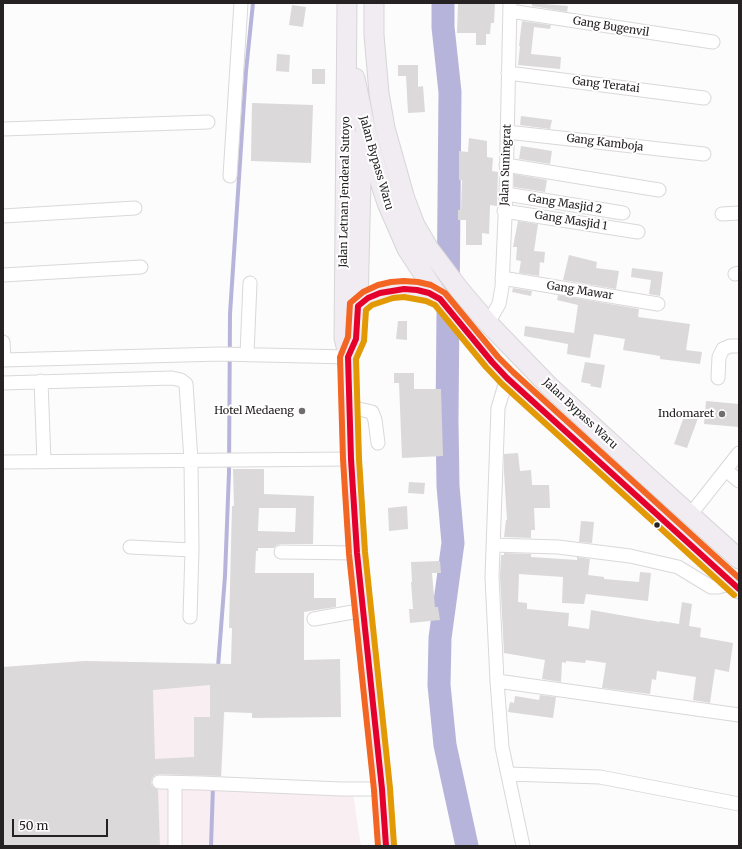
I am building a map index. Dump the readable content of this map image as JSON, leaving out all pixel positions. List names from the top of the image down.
{
  "streets": {
    "highway": ["Jalan Bypass Waru", "Jalan Letnan Jenderal Sutoyo"],
    "street": [
      "Gang Bugenvil",
      "Gang Teratai",
      "Gang Kamboja",
      "Jalan Suningrat",
      "Gang Masjid 2",
      "Gang Masjid 1",
      "Gang Mawar"
    ]
  },
  "crossings": [
    ["Gang Bugenvil", "Jalan Suningrat"],
    ["Gang Teratai", "Jalan Suningrat"],
    ["Gang Kamboja", "Jalan Suningrat"],
    ["Jalan Bypass Waru", "Jalan Suningrat"],
    ["Jalan Bypass Waru", "Jalan Letnan Jenderal Sutoyo"],
    ["Jalan Suningrat", "Gang Masjid 2"],
    ["Jalan Suningrat", "Gang Masjid 1"],
    ["Jalan Suningrat", "Gang Mawar"]
  ],
  "places": ["Hotel Medaeng", "Indomaret"],
  "scale_bar": "50 m"
}
